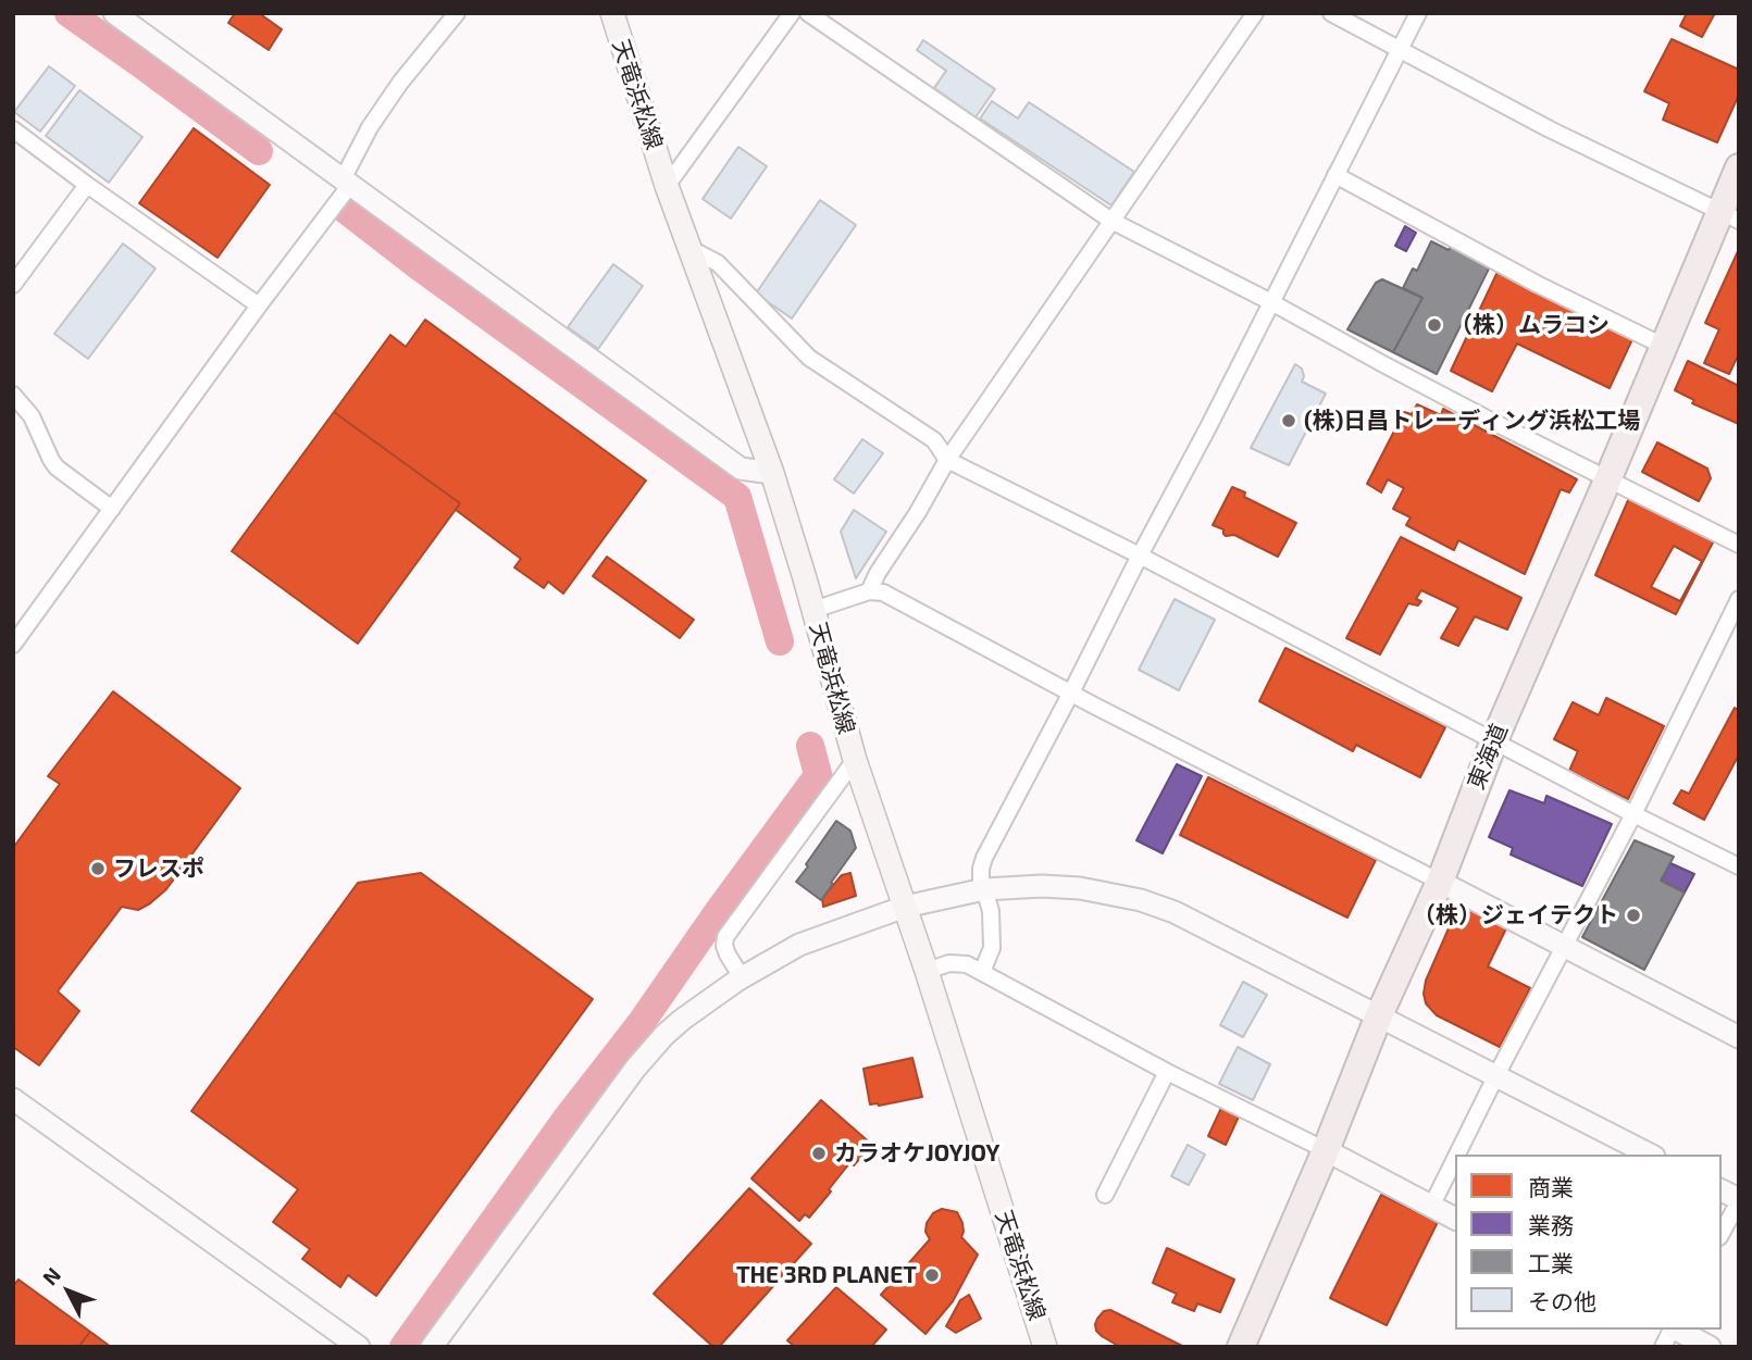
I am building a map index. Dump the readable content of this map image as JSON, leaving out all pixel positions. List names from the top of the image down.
{
  "streets": {
    "highway": ["東海道"],
    "main road": ["天竜浜松線"]
  },
  "places": [
    "（株）ムラコシ",
    "(株)日昌トレーディング浜松工場",
    "フレスポ",
    "（株）ジェイテクト",
    "カラオケJOYJOY",
    "THE 3RD PLANET"
  ],
  "legend": [
    "商業",
    "業務",
    "工業",
    "その他"
  ],
  "north": "top left"
}
